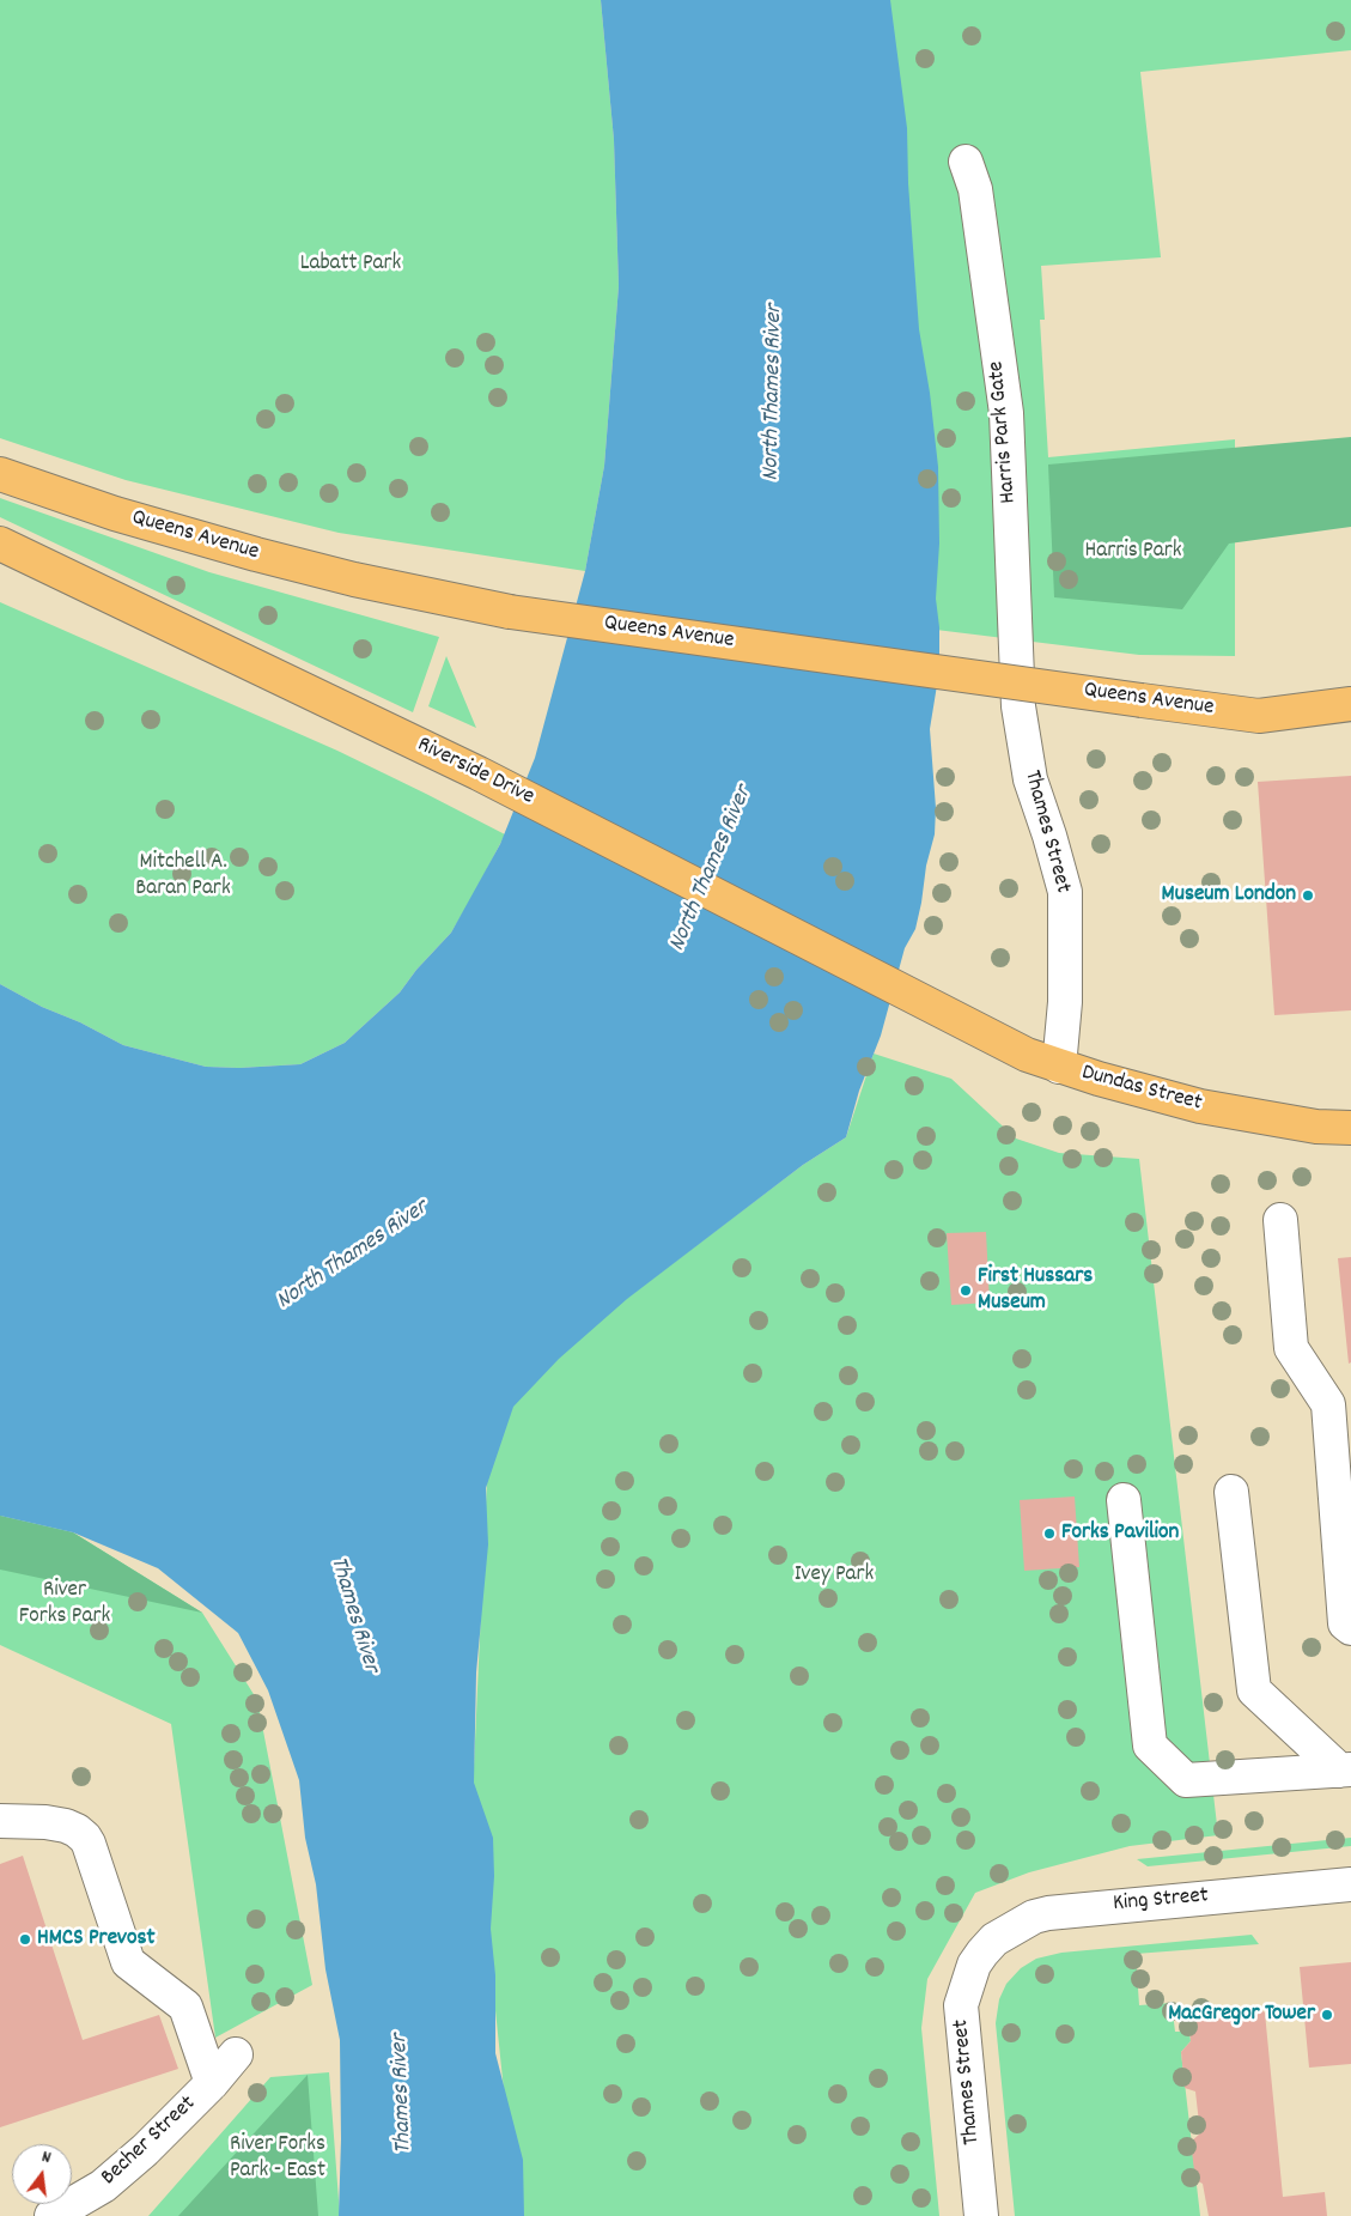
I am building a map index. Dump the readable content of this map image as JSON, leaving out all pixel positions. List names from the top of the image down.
{
  "streets": {
    "main road": ["Queens Avenue", "Riverside Drive", "Dundas Street"],
    "street": [
      "Harris Park Gate",
      "Thames Street",
      "King Street",
      "Becher Street"
    ]
  },
  "crossings": [
    ["Harris Park Gate", "Thames Street"],
    ["Riverside Drive", "Dundas Street"],
    ["Thames Street", "Dundas Street"],
    ["Thames Street", "King Street"]
  ],
  "water": ["North Thames River", "Thames River"],
  "parks": [
    "Labatt Park",
    "Harris Park",
    "Mitchell A. Baran Park",
    "Ivey Park",
    "River Forks Park",
    "River Forks Park - East"
  ],
  "places": [
    "Museum London",
    "First Hussars Museum",
    "Forks Pavilion",
    "HMCS Prevost",
    "MacGregor Tower"
  ],
  "north": "top"
}
